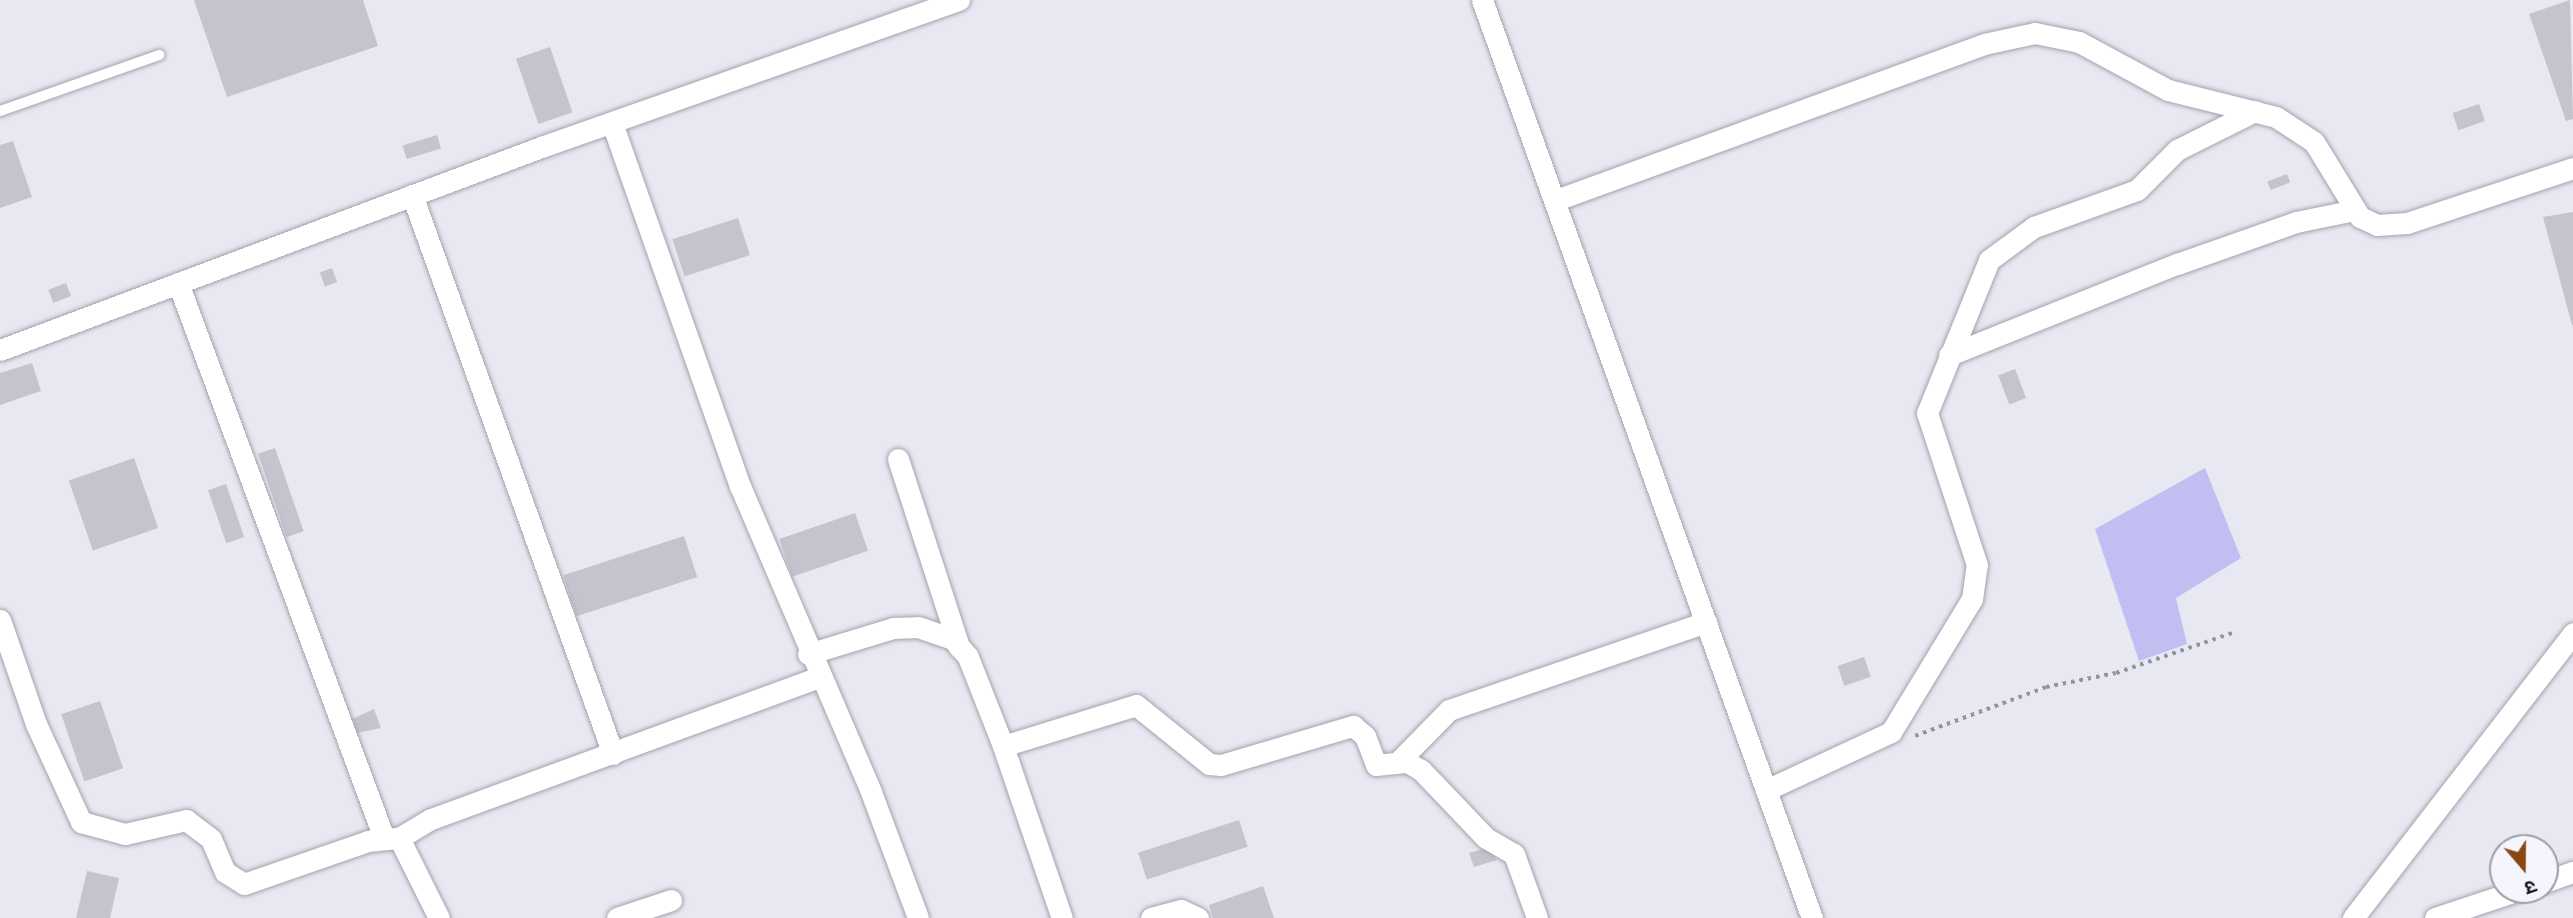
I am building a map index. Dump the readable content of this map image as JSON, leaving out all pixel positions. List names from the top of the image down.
{
  "north": "bottom"
}
